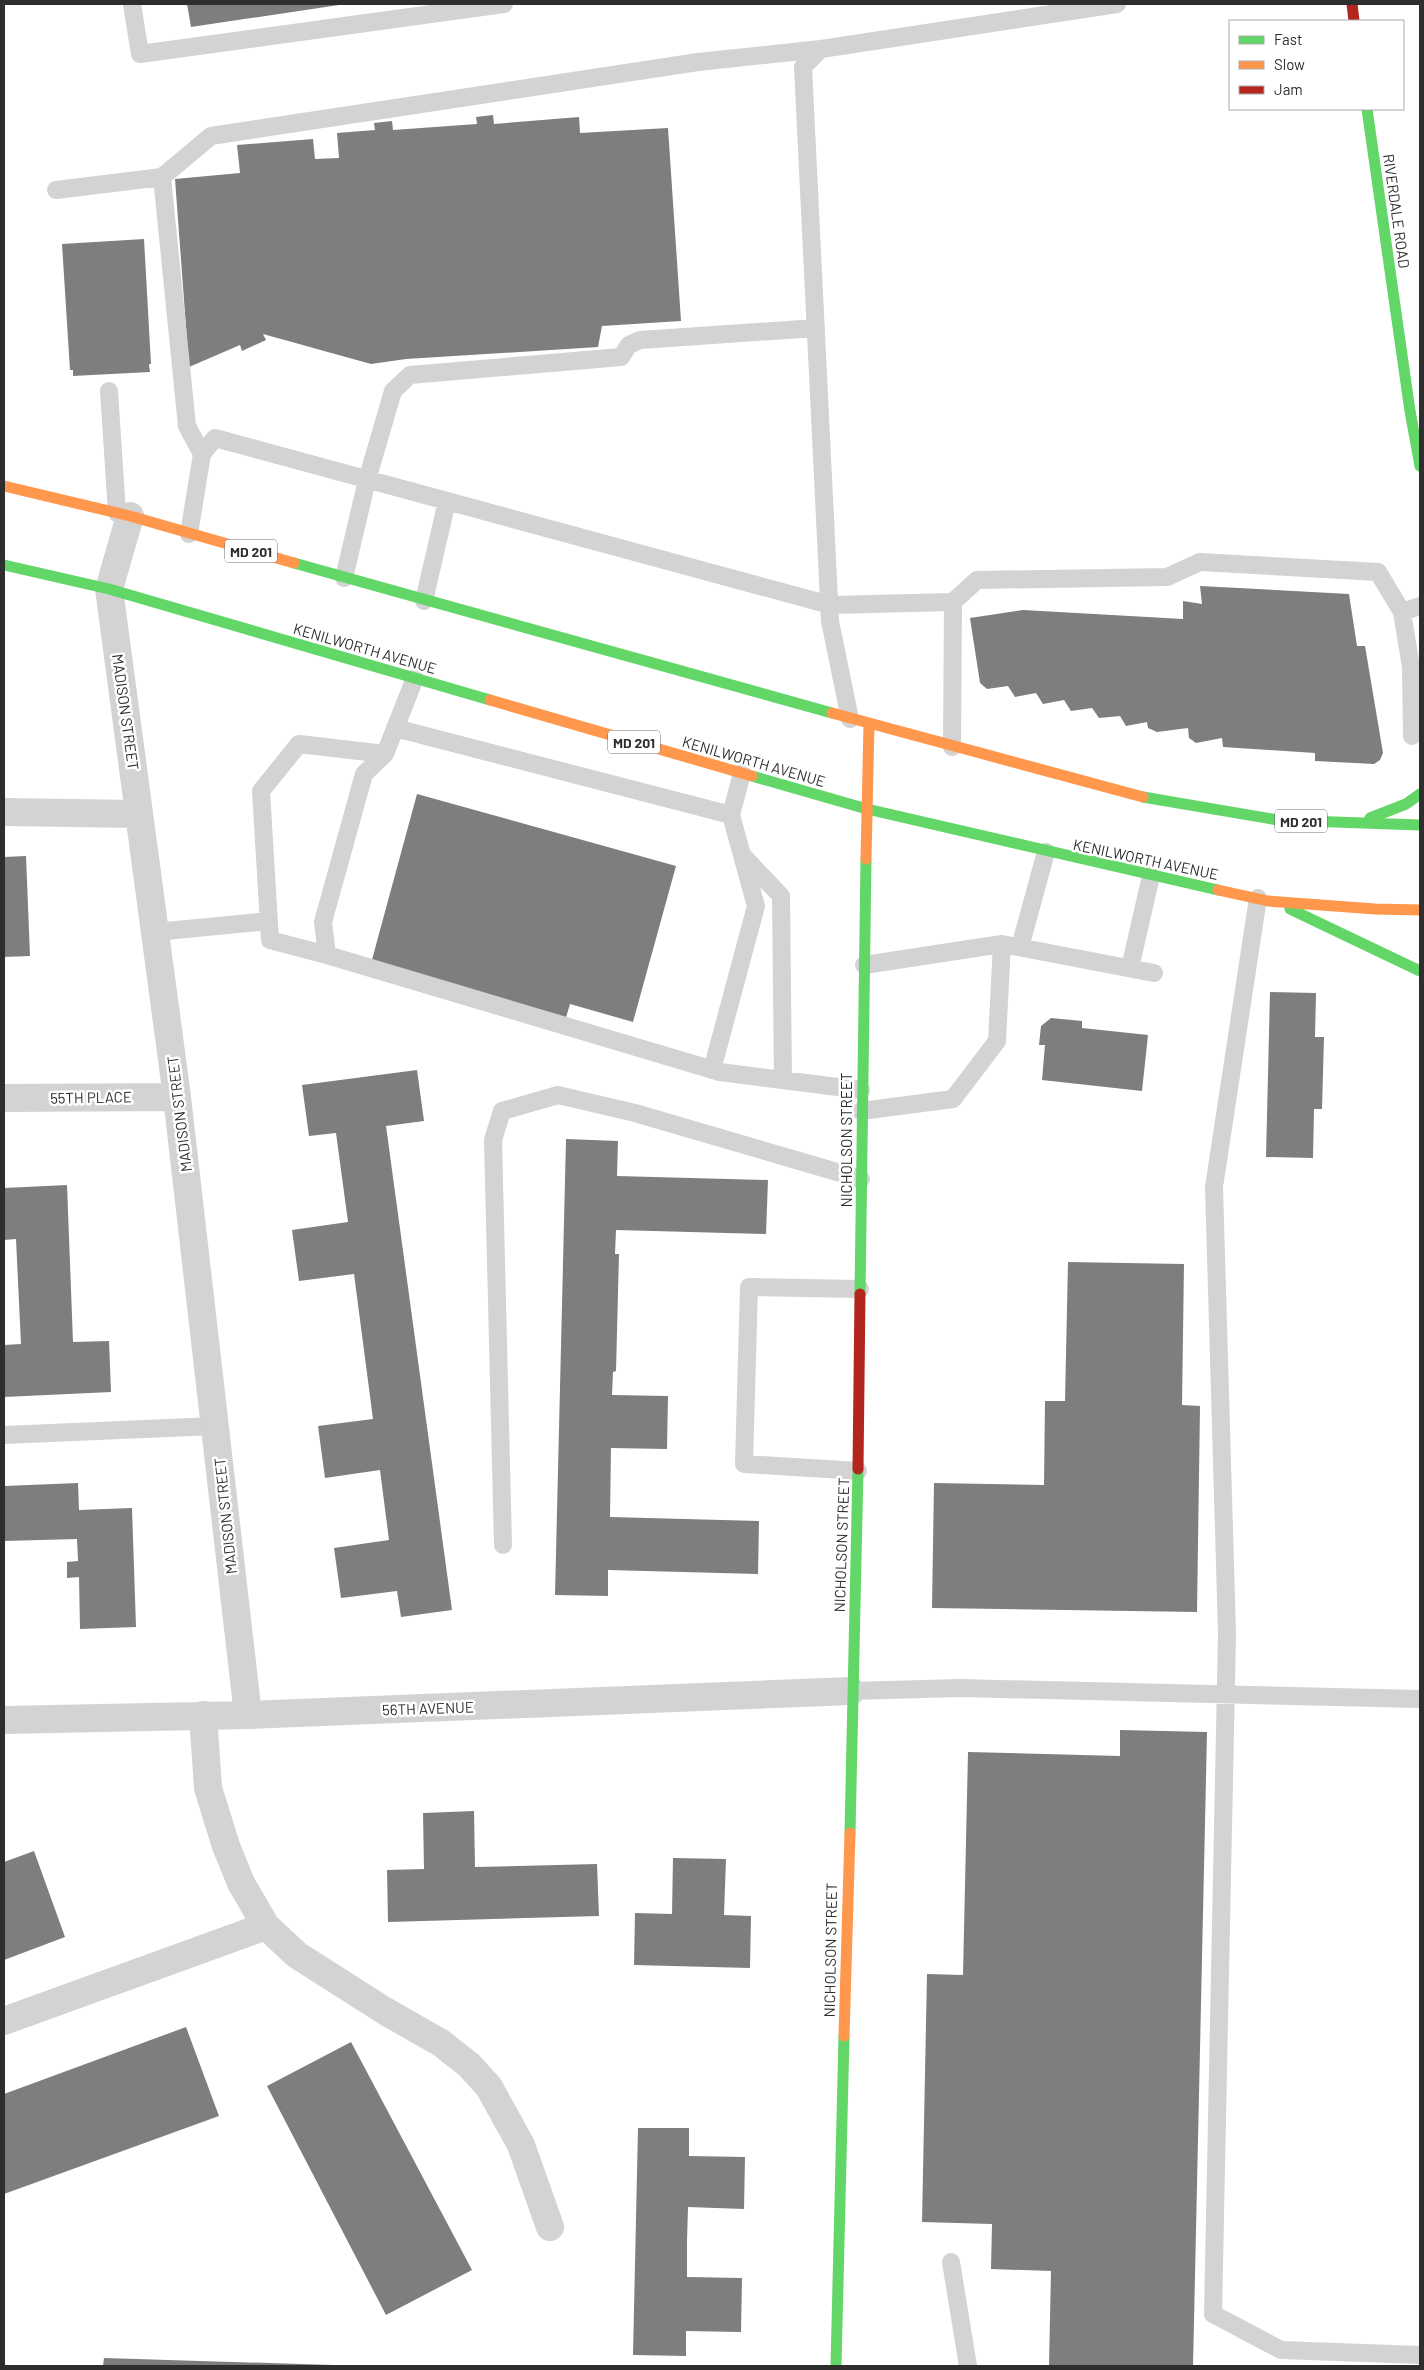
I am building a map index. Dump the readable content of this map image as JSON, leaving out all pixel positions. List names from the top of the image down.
{
  "streets": {
    "main road": [
      "RIVERDALE ROAD",
      "MD 201",
      "KENILWORTH AVENUE",
      "NICHOLSON STREET"
    ],
    "street": ["MADISON STREET", "55TH PLACE", "56TH AVENUE"]
  },
  "crossings": [
    ["MD 201", "MADISON STREET"],
    ["MD 201", "NICHOLSON STREET"],
    ["KENILWORTH AVENUE", "MADISON STREET"],
    ["KENILWORTH AVENUE", "NICHOLSON STREET"],
    ["MADISON STREET", "55TH PLACE"],
    ["MADISON STREET", "56TH AVENUE"],
    ["NICHOLSON STREET", "56TH AVENUE"]
  ],
  "legend": ["Fast", "Slow", "Jam"]
}
